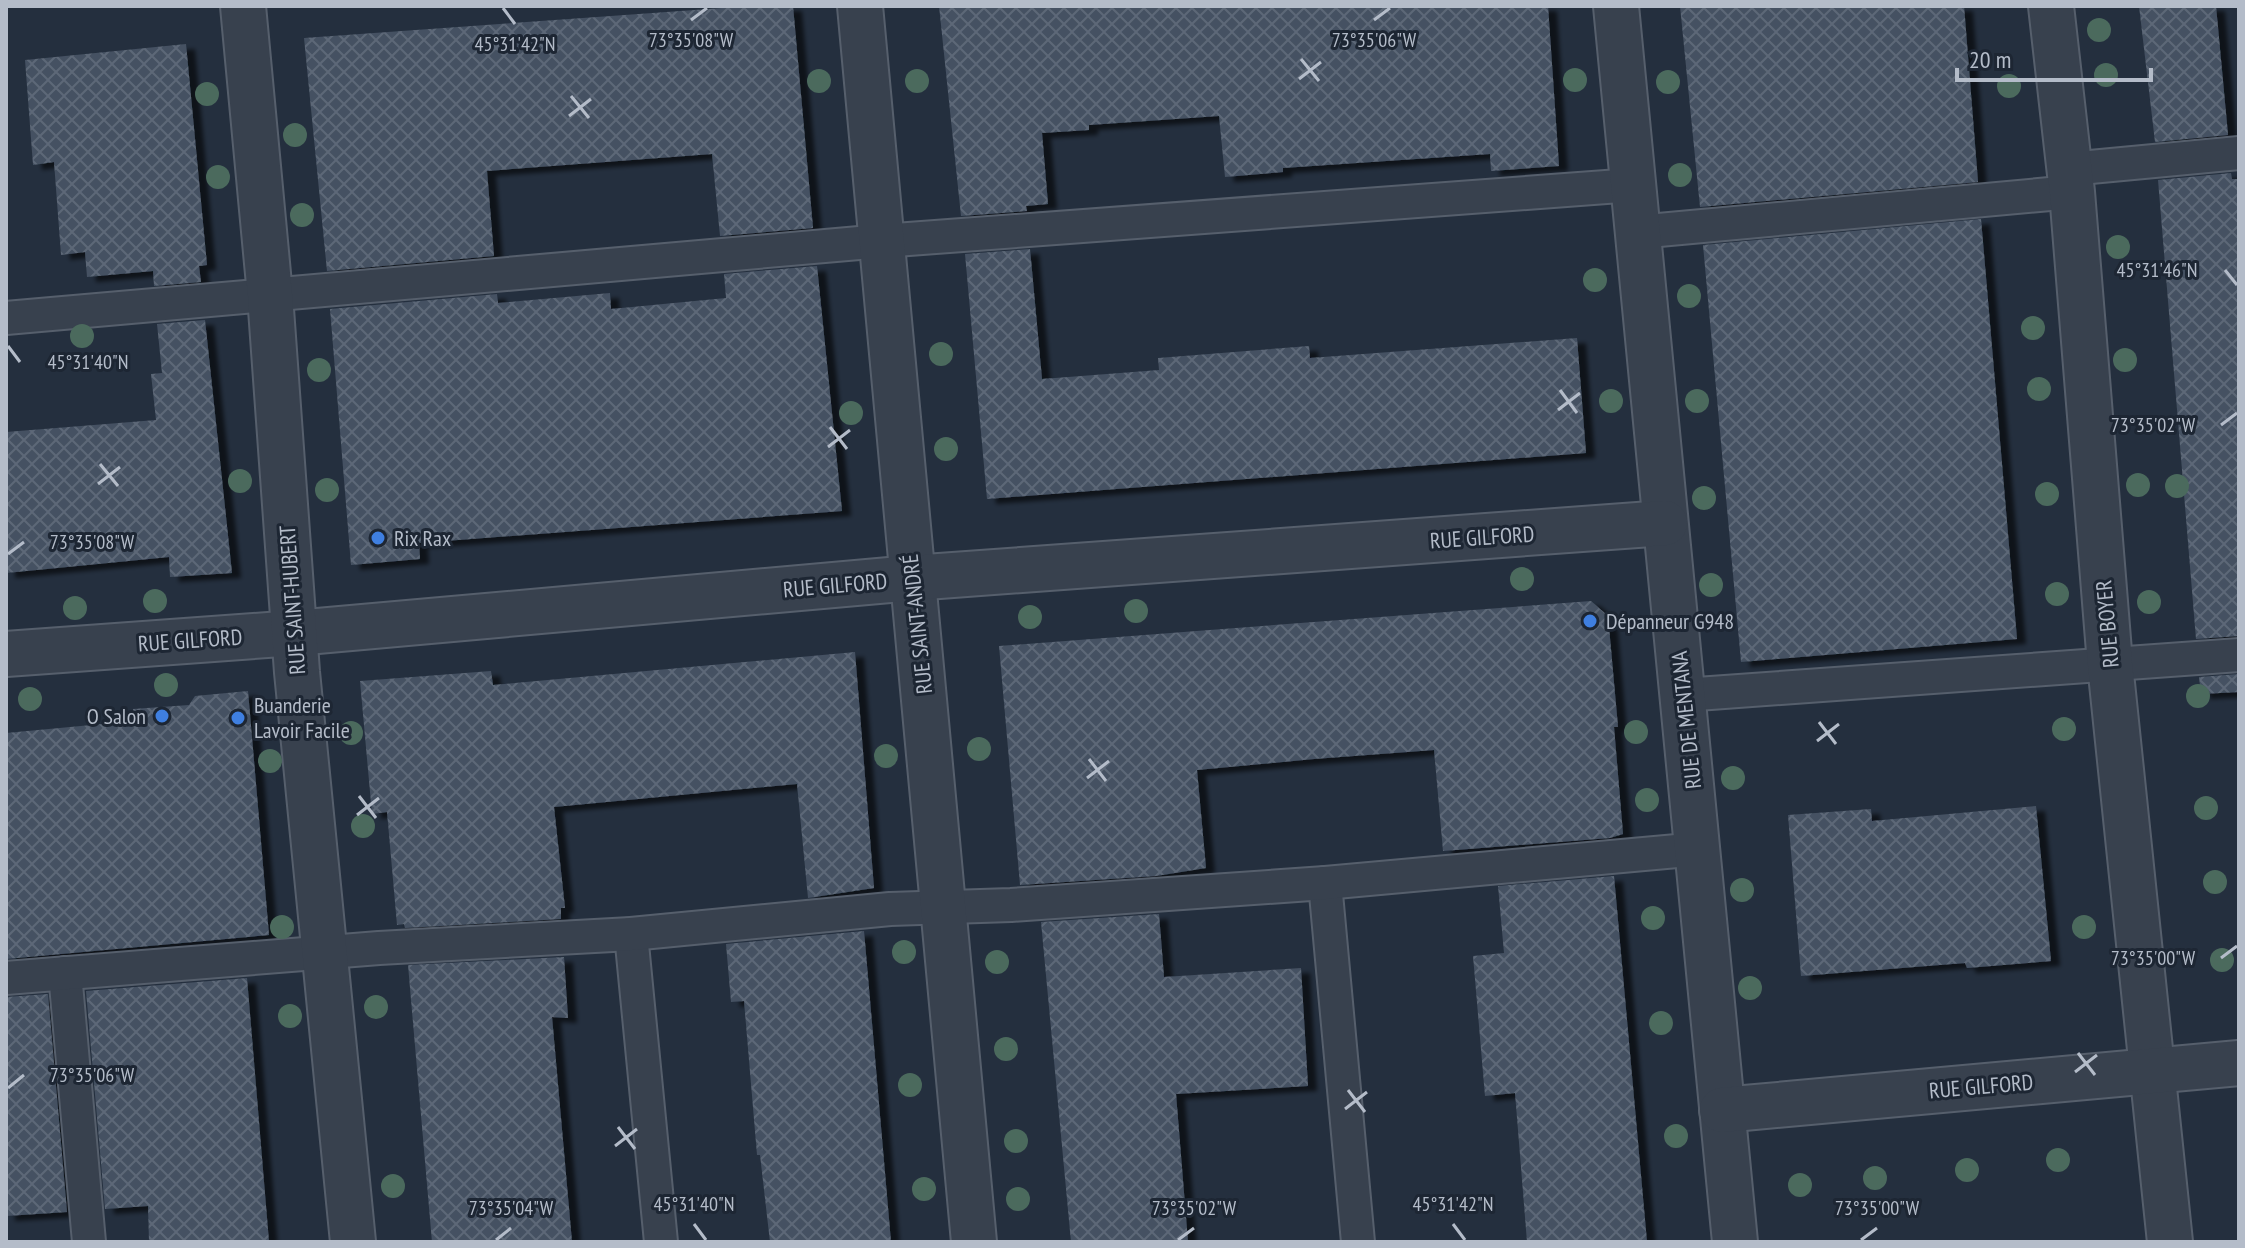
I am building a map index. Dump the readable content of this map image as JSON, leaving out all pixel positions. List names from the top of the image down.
{
  "streets": {
    "street": [
      "RUE GILFORD",
      "RUE SAINT-HUBERT",
      "RUE SAINT-ANDRÉ",
      "RUE BOYER",
      "RUE DE MENTANA"
    ]
  },
  "crossings": [
    ["RUE GILFORD", "RUE SAINT-HUBERT"],
    ["RUE GILFORD", "RUE SAINT-ANDRÉ"],
    ["RUE GILFORD", "RUE BOYER"],
    ["RUE GILFORD", "RUE DE MENTANA"]
  ],
  "places": [
    "Rix Rax",
    "Dépanneur G948",
    "O Salon",
    "Buanderie Lavoir Facile"
  ],
  "scale_bar": "20 m",
  "coordinates": [
    "73°35'08\"W",
    "73°35'06\"W",
    "45°31'42\"N",
    "45°31'46\"N",
    "45°31'40\"N",
    "73°35'02\"W",
    "73°35'00\"W",
    "73°35'04\"W"
  ]
}
